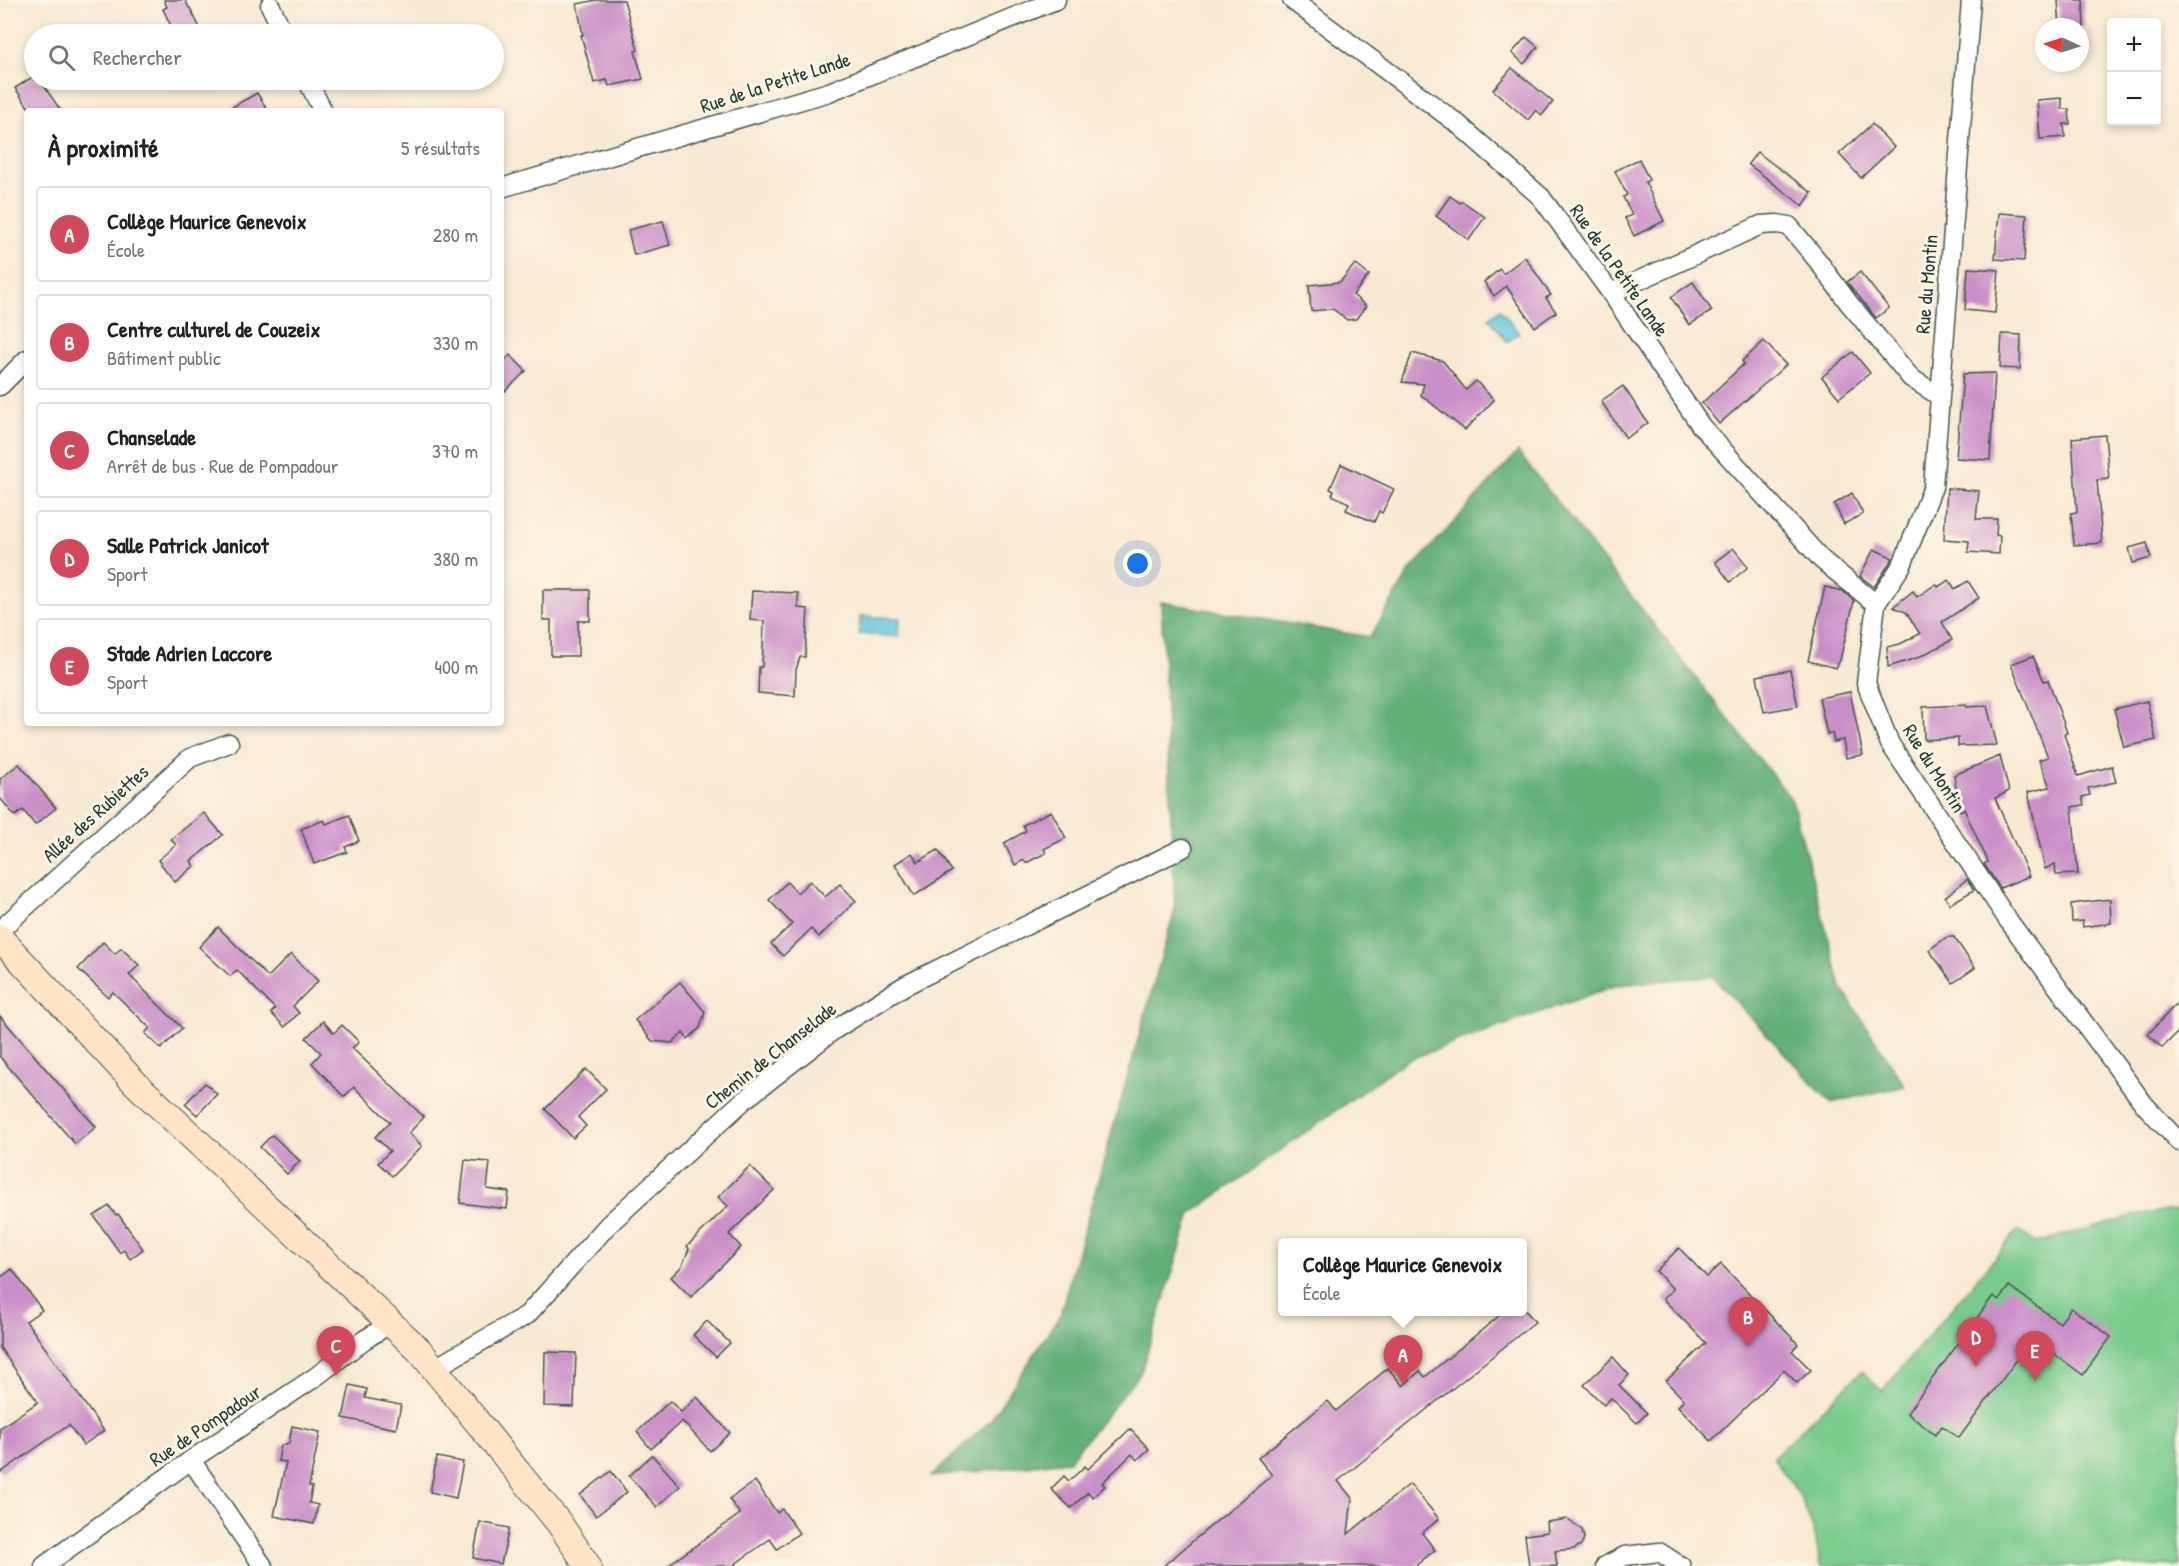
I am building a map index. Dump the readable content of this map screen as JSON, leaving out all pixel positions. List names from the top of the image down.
{
  "streets": {
    "street": [
      "Rue de la Petite Lande",
      "Rue du Montin",
      "Allée des Rubiettes",
      "Chemin de Chanselade",
      "Rue de Pompadour"
    ]
  },
  "crossings": [
    ["Rue de la Petite Lande", "Rue du Montin"]
  ],
  "north": "left",
  "page": {
    "map_buttons": ["+", "−"],
    "search": "Rechercher",
    "heading": ["À proximité", "5 résultats"],
    "list": [
      {
        "mark": "A",
        "name": "Collège Maurice Genevoix",
        "note": "École",
        "value": "280 m"
      },
      {
        "mark": "B",
        "name": "Centre culturel de Couzeix",
        "note": "Bâtiment public",
        "value": "330 m"
      },
      {
        "mark": "C",
        "name": "Chanselade",
        "note": "Arrêt de bus · Rue de Pompadour",
        "value": "370 m"
      },
      {
        "mark": "D",
        "name": "Salle Patrick Janicot",
        "note": "Sport",
        "value": "380 m"
      },
      {
        "mark": "E",
        "name": "Stade Adrien Laccore",
        "note": "Sport",
        "value": "400 m"
      }
    ],
    "popup": ["Collège Maurice Genevoix", "École"],
    "pins": [
      "B",
      "D",
      "C",
      "E",
      "A"
    ]
  }
}
